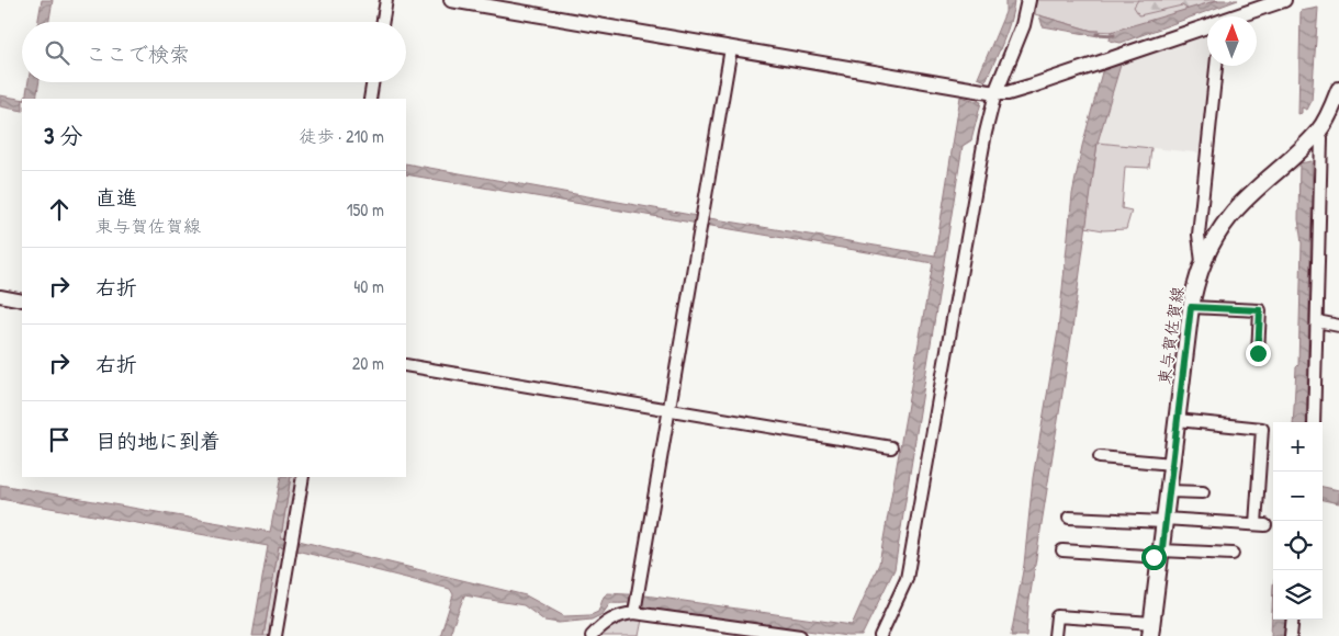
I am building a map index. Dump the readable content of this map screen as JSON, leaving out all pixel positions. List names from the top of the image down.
{
  "streets": {
    "main road": ["東与賀佐賀線"]
  },
  "north": "top",
  "page": {
    "search": "ここで検索",
    "heading": ["3 分", "徒歩 · 210 m"],
    "list": [
      ["直進", "東与賀佐賀線", "150 m"],
      ["右折", "40 m"],
      ["右折", "20 m"],
      "目的地に到着"
    ],
    "map_buttons": ["+", "−"]
  }
}
